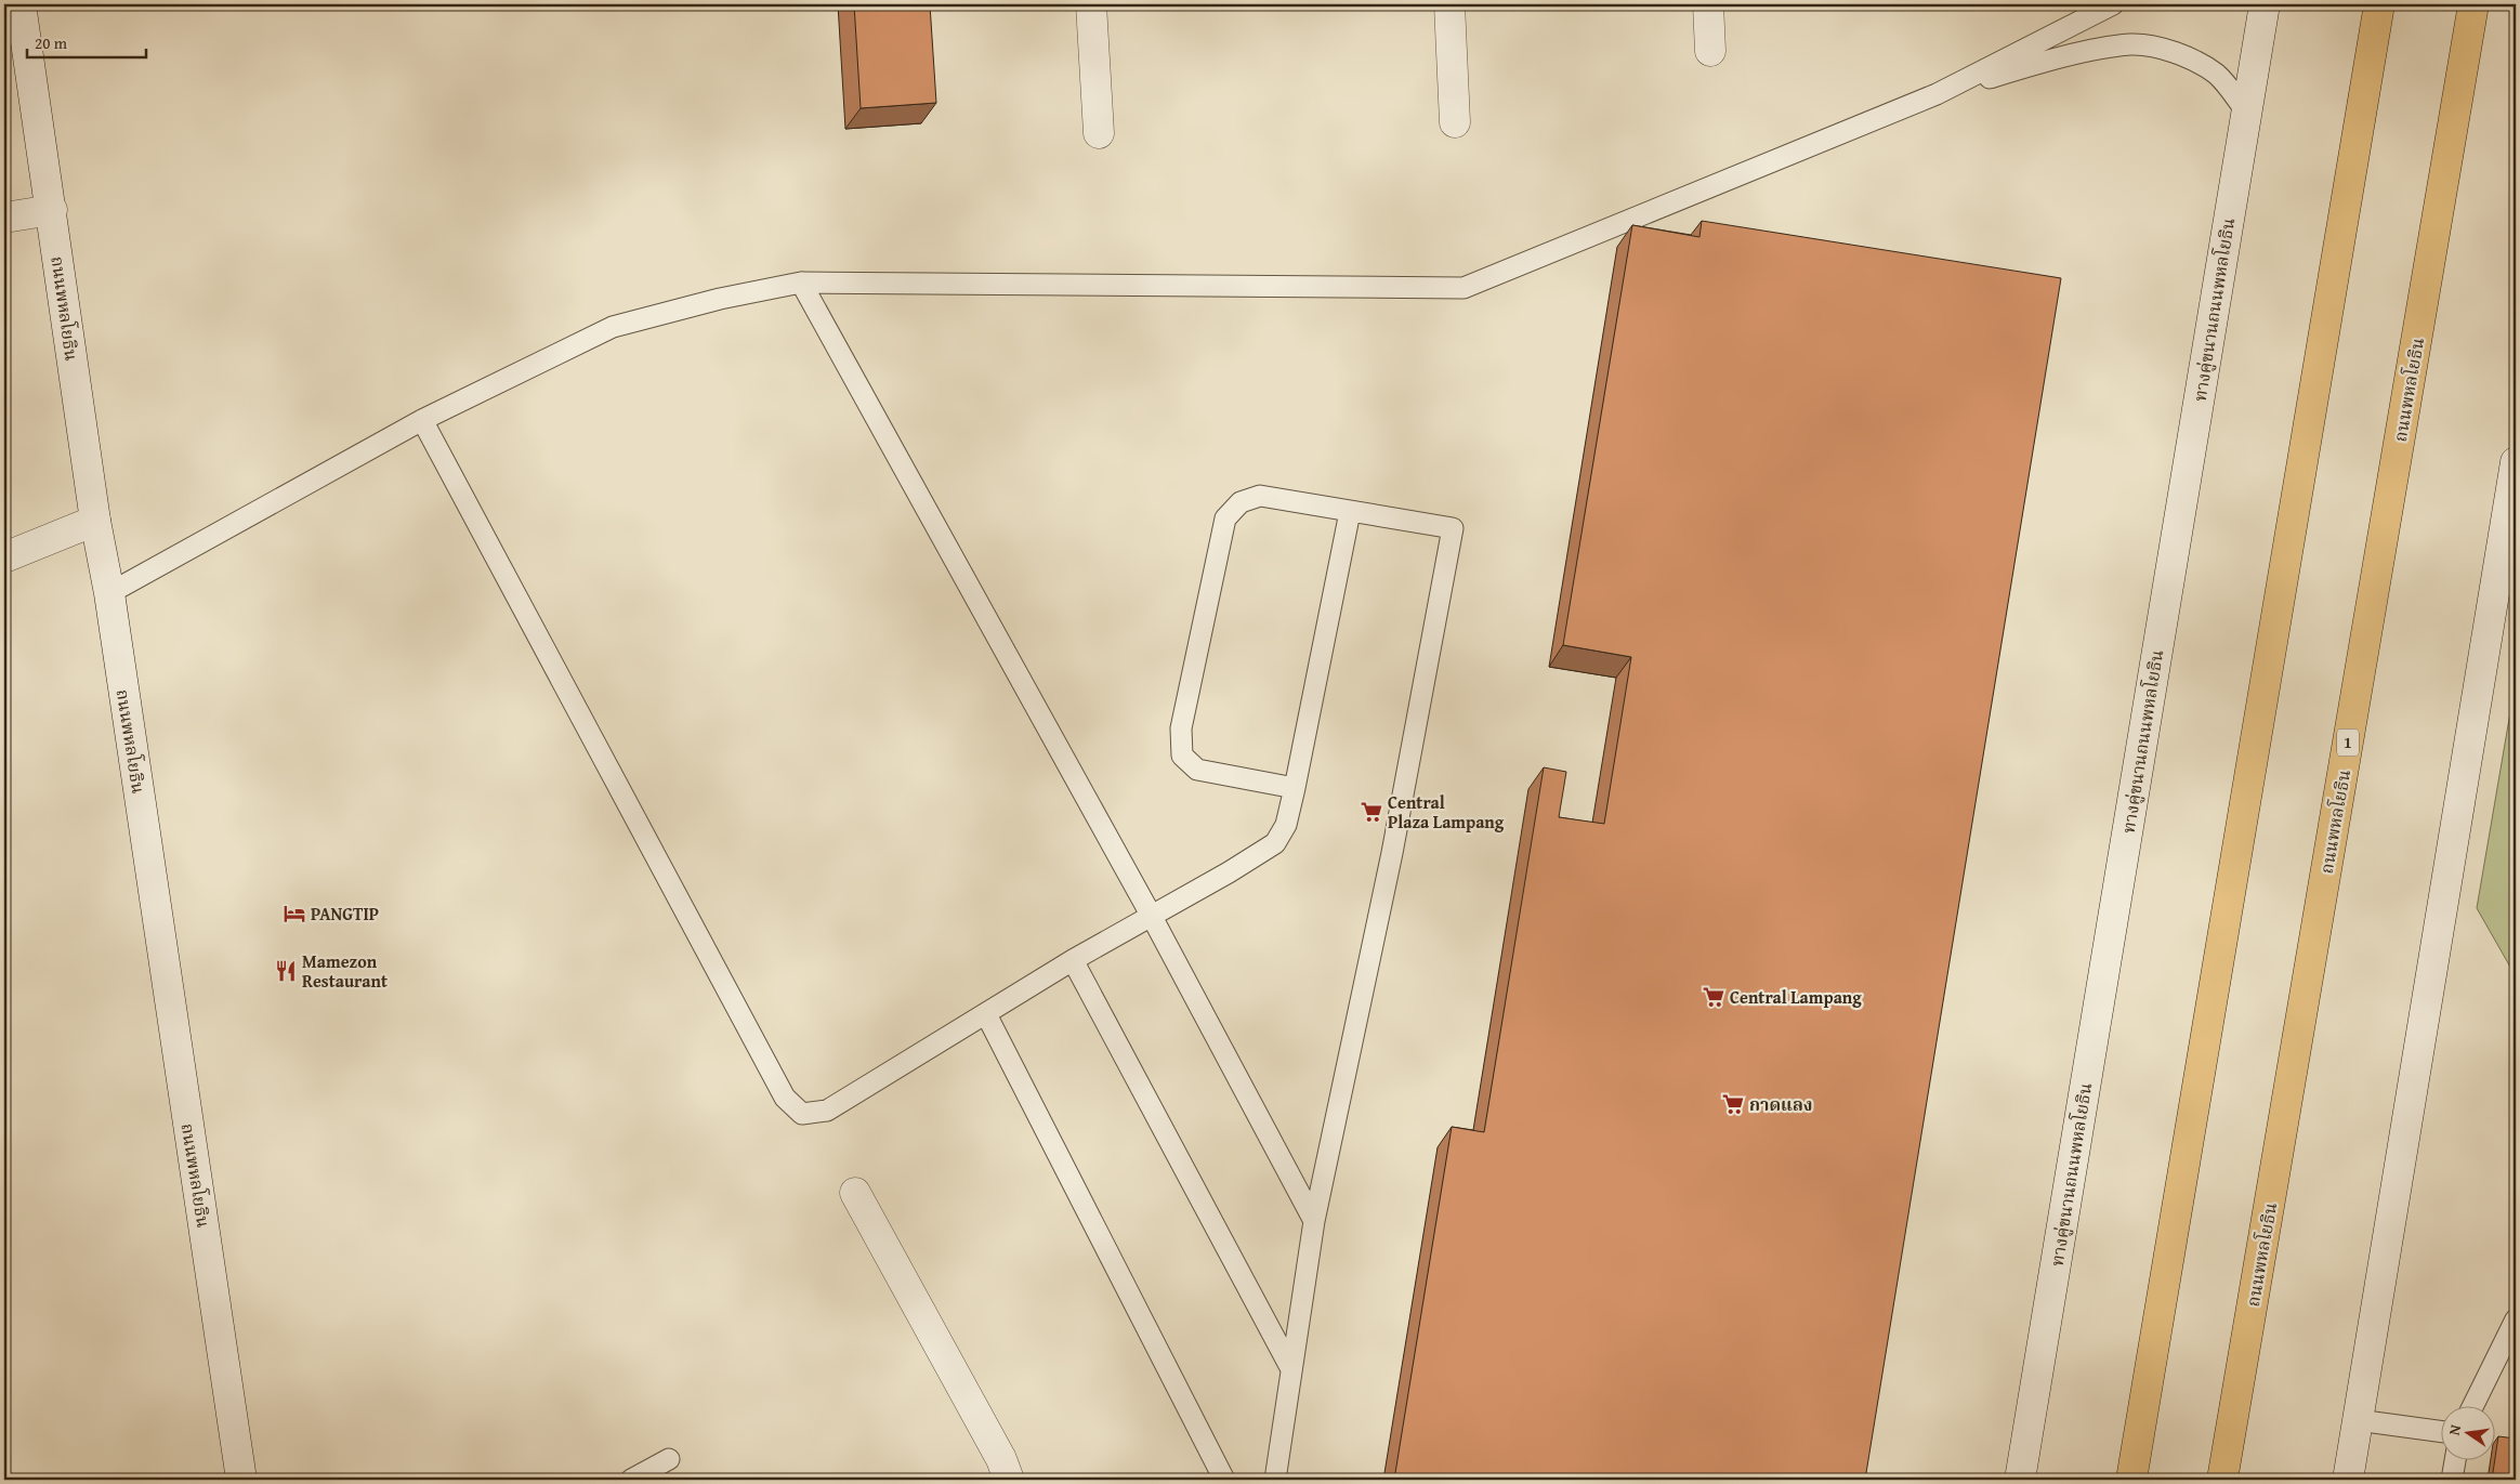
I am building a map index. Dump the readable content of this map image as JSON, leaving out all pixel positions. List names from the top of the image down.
{
  "streets": {
    "highway": ["ถนนพหลโยธิน", "1"],
    "main road": ["ทางคู่ขนานถนนพหลโยธิน"]
  },
  "places": {
    "supermarket": ["Central Plaza Lampang", "Central Lampang", "กาดแลง"],
    "hotel": ["PANGTIP"],
    "restaurant": ["Mamezon Restaurant"]
  },
  "scale_bar": "20 m",
  "north": "left"
}
